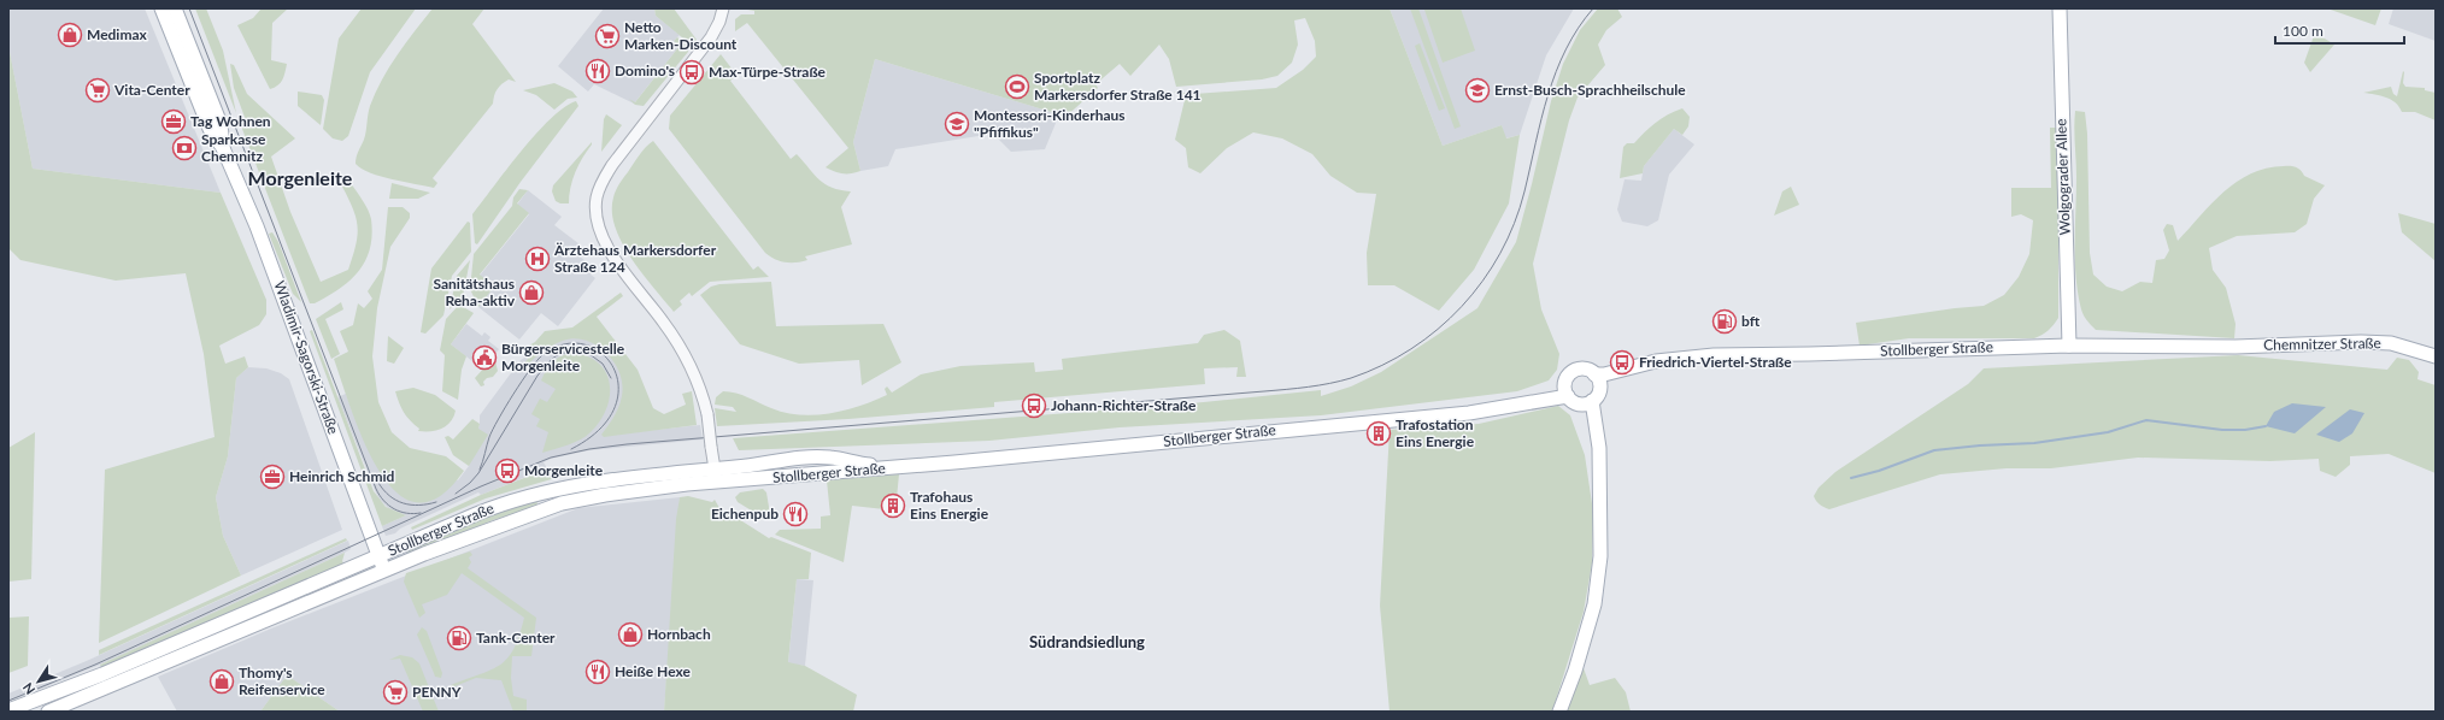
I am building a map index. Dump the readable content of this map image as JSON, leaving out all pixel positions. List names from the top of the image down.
{
  "streets": {
    "main road": [
      "Wolgograder Allee",
      "Chemnitzer Straße",
      "Stollberger Straße",
      "Wladimir-Sagorski-Straße"
    ]
  },
  "crossings": [
    ["Wolgograder Allee", "Stollberger Straße"],
    ["Chemnitzer Straße", "Stollberger Straße"],
    ["Stollberger Straße", "Wladimir-Sagorski-Straße"]
  ],
  "districts": ["Morgenleite", "Südrandsiedlung"],
  "places": {
    "shop": [
      "Medimax",
      "Sanitätshaus Reha-aktiv",
      "Hornbach",
      "Thomy's Reifenservice"
    ],
    "supermarket": ["Netto Marken-Discount", "Vita-Center", "PENNY"],
    "restaurant": ["Domino's", "Eichenpub", "Heiße Hexe"],
    "bus stop": [
      "Max-Türpe-Straße",
      "Friedrich-Viertel-Straße",
      "Johann-Richter-Straße",
      "Morgenleite"
    ],
    "sports": ["Sportplatz Markersdorfer Straße 141"],
    "school or university": ["Ernst-Busch-Sprachheilschule", "Montessori-Kinderhaus \"Pfiffikus\""],
    "office": ["Tag Wohnen", "Heinrich Schmid"],
    "bank": ["Sparkasse Chemnitz"],
    "hospital": ["Ärztehaus Markersdorfer Straße 124"],
    "fuel station": ["bft", "Tank-Center"],
    "public building": ["Bürgerservicestelle Morgenleite"],
    "building": ["Trafostation Eins Energie", "Trafohaus Eins Energie"]
  },
  "scale_bar": "100 m",
  "north": "bottom left"
}
